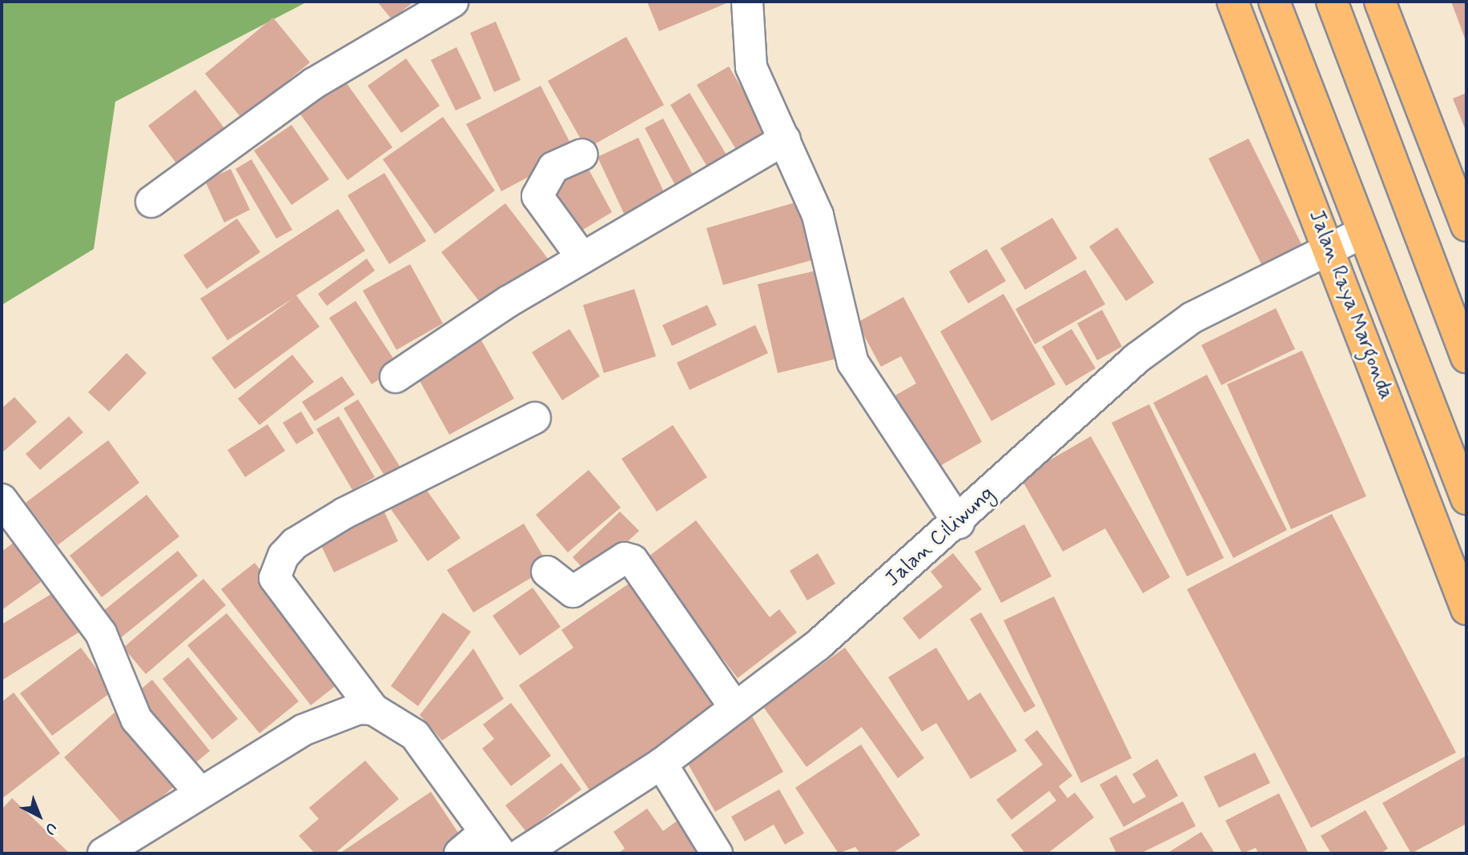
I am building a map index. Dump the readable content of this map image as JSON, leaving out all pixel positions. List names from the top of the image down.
{
  "streets": {
    "highway": ["Jalan Raya Margonda"],
    "street": ["Jalan Ciliwung"]
  },
  "crossings": [
    ["Jalan Raya Margonda", "Jalan Ciliwung"]
  ],
  "north": "bottom right"
}
